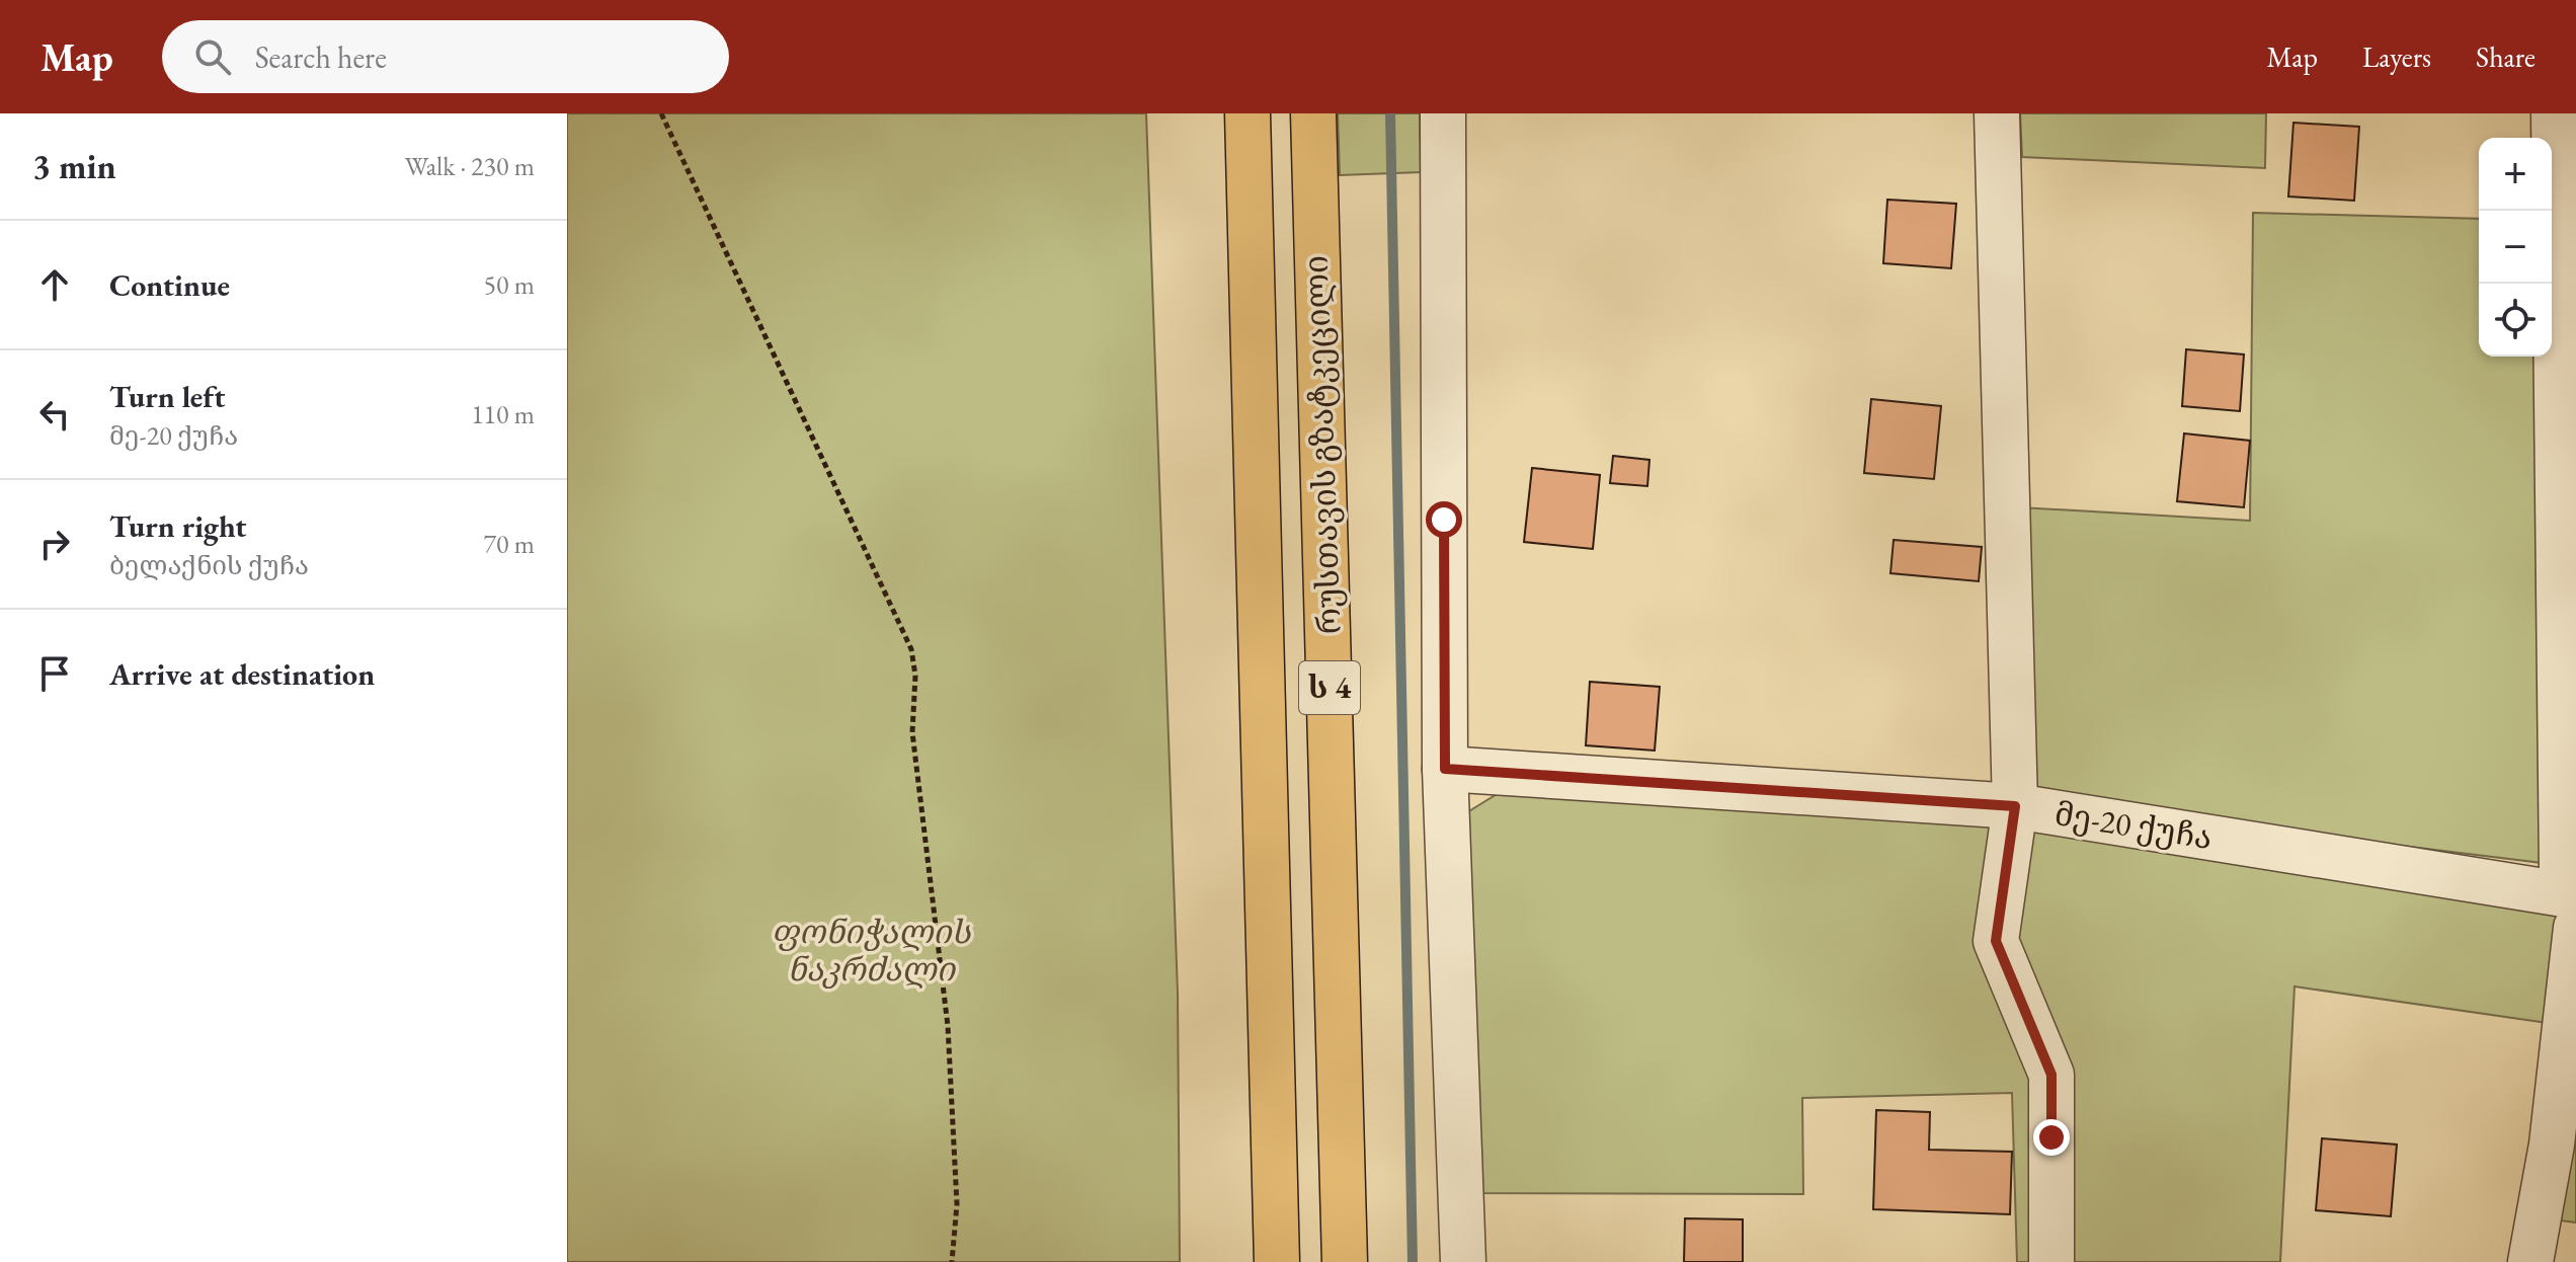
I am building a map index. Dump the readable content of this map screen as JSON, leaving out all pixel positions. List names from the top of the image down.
{
  "streets": {
    "highway": ["რუსთავის გზატკეცილი", "ს 4"],
    "street": ["მე-20 ქუჩა"]
  },
  "parks": ["ფონიჭალის ნაკრძალი"],
  "page": {
    "header": "Map",
    "search": "Search here",
    "nav": ["Map", "Layers", "Share"],
    "heading": ["3 min", "Walk · 230 m"],
    "map_buttons": ["+", "−"],
    "list": [
      ["Continue", "50 m"],
      ["Turn left", "მე-20 ქუჩა", "110 m"],
      ["Turn right", "ბელაქნის ქუჩა", "70 m"],
      "Arrive at destination"
    ]
  }
}
